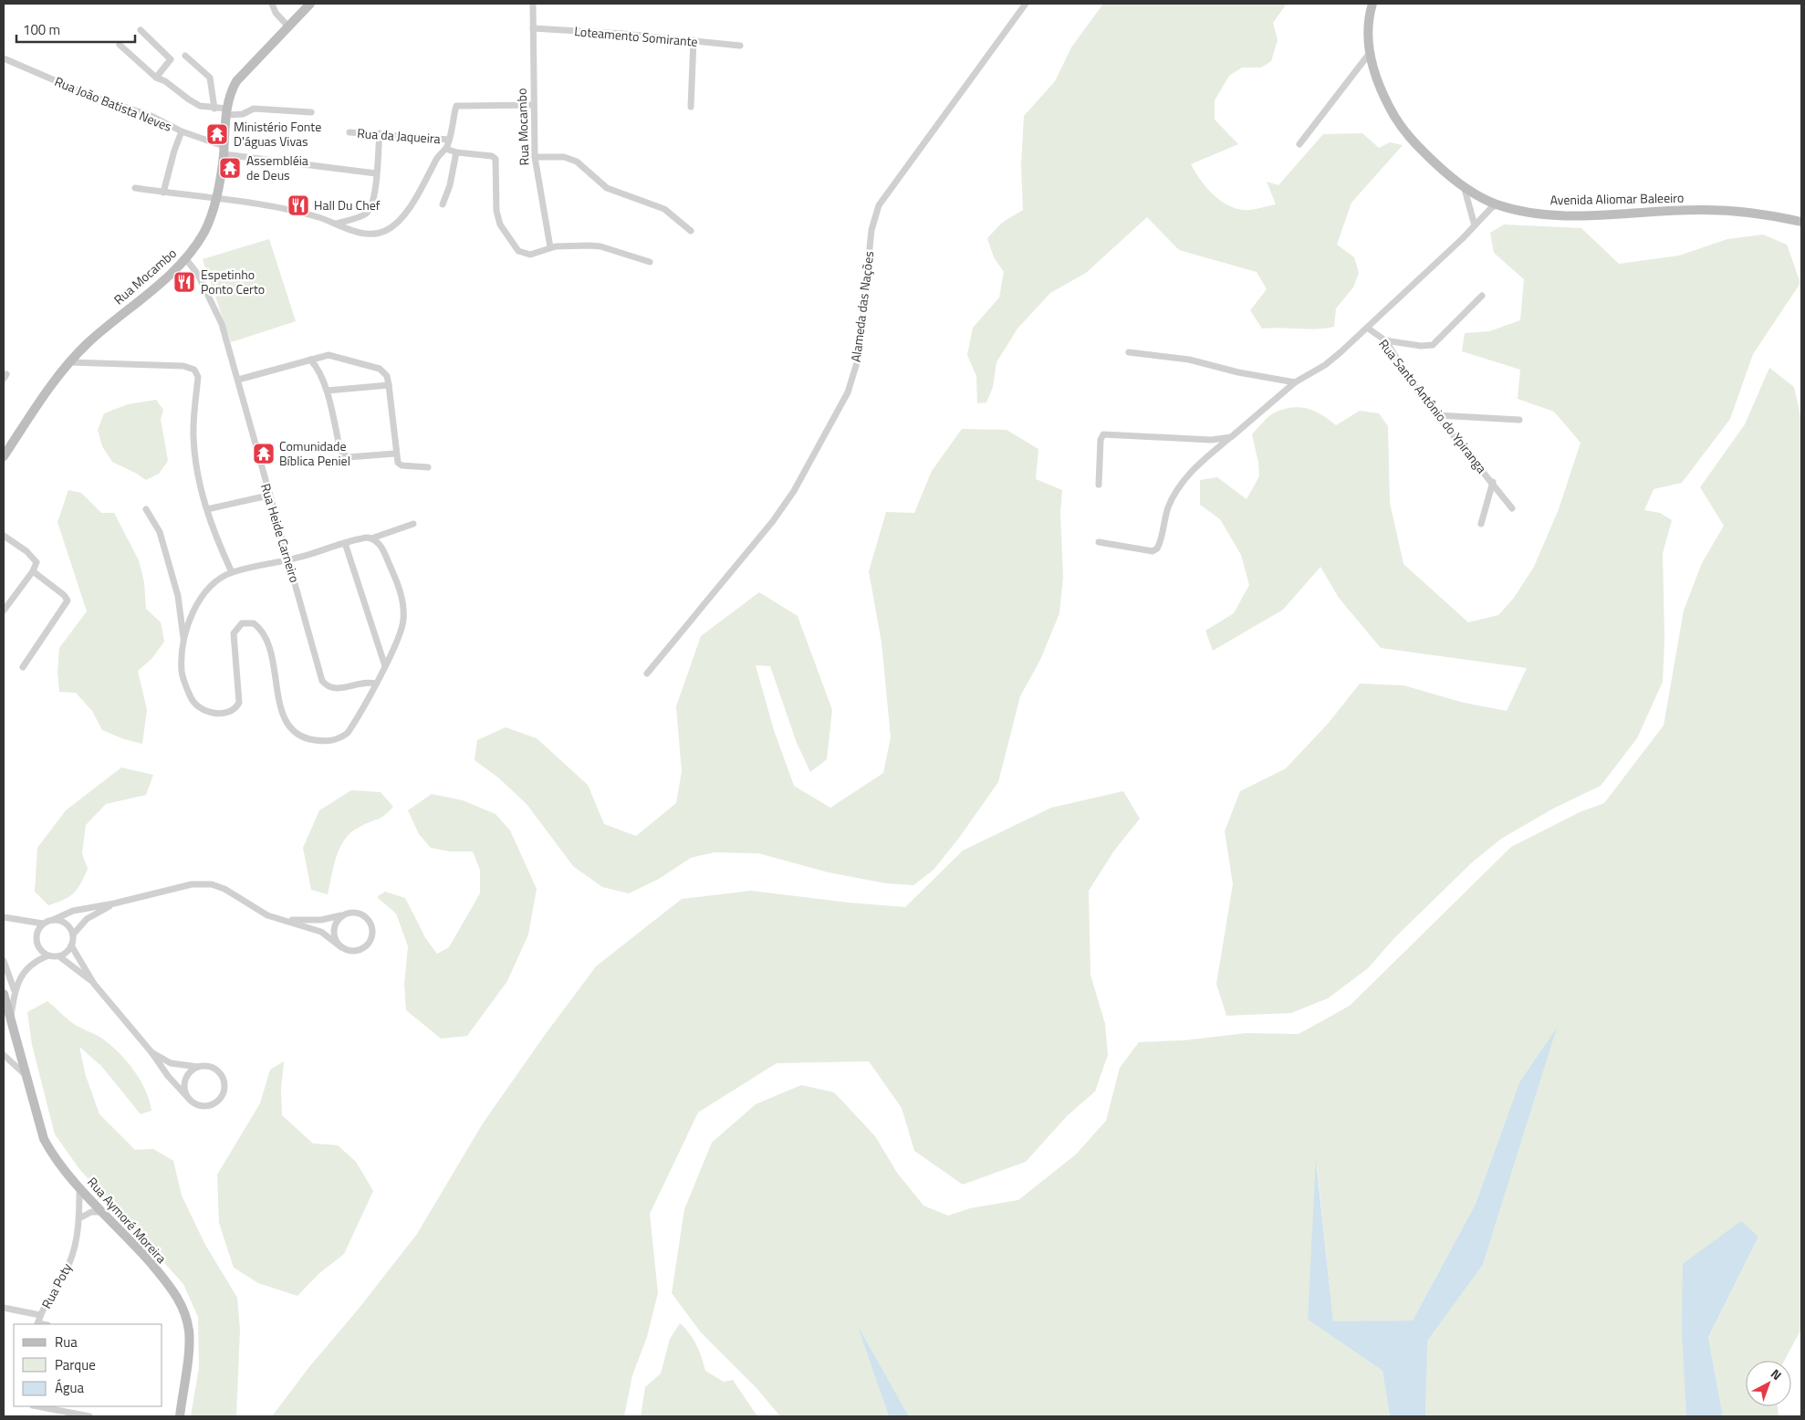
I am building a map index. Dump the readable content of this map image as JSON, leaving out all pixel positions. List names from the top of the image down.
{
  "streets": {
    "main road": ["Rua Mocambo", "Avenida Aliomar Baleeiro", "Rua Aymoré Moreira"],
    "street": [
      "Loteamento Somirante",
      "Rua João Batista Neves",
      "Rua da Jaqueira",
      "Alameda das Nações",
      "Rua Santo Antônio do Ypiranga",
      "Rua Heide Carneiro",
      "Rua Poty"
    ]
  },
  "crossings": [
    ["Loteamento Somirante", "Rua Mocambo"],
    ["Rua João Batista Neves", "Rua Mocambo"],
    ["Rua Mocambo", "Rua Heide Carneiro"],
    ["Rua Aymoré Moreira", "Rua Poty"]
  ],
  "places": {
    "temple": ["Ministério Fonte D'águas Vivas", "Assembléia de Deus", "Comunidade Bíblica Peniel"],
    "restaurant": ["Hall Du Chef", "Espetinho Ponto Certo"]
  },
  "legend": ["Rua", "Parque", "Água"],
  "scale_bar": "100 m",
  "north": "top right"
}
